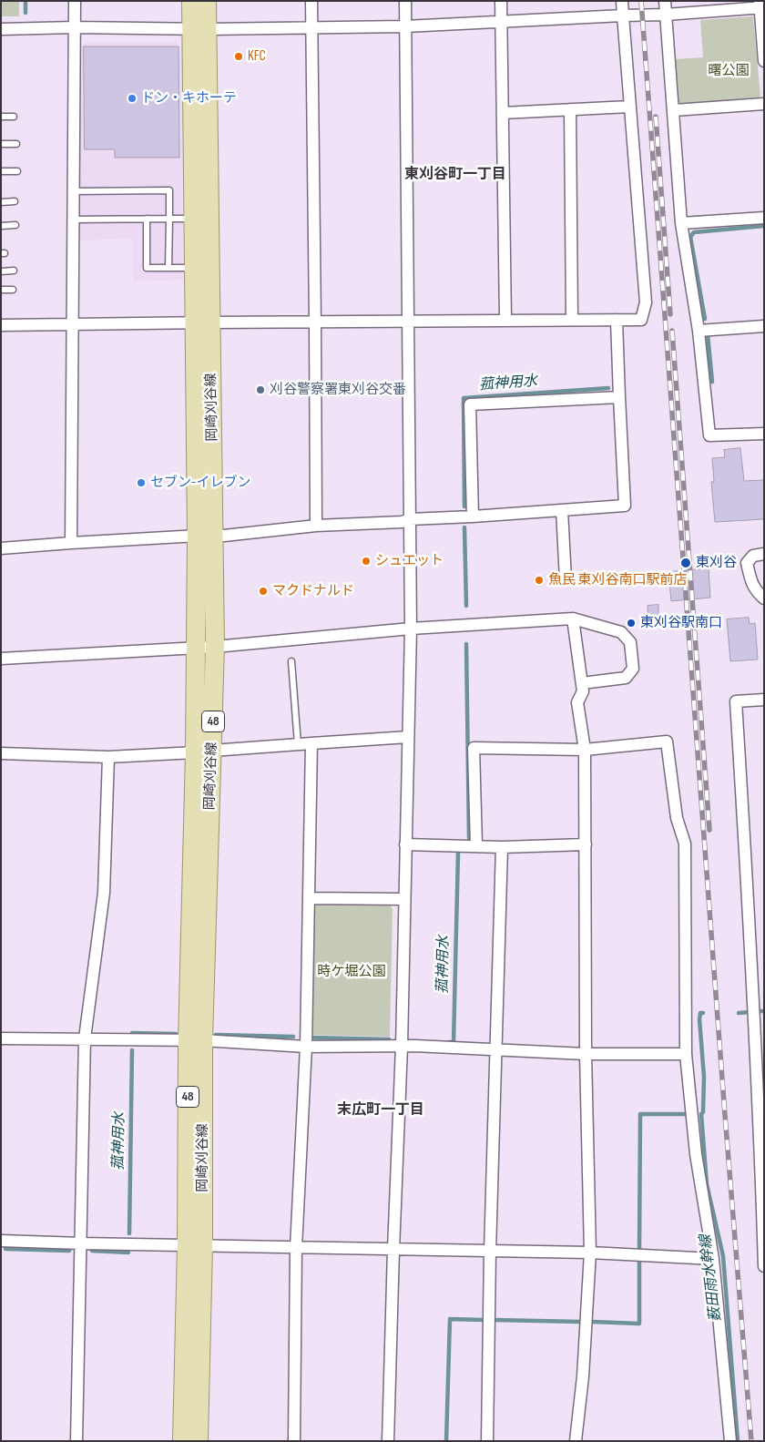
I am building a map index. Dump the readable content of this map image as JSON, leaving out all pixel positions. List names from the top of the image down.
{
  "streets": {
    "main road": ["岡崎刈谷線", "48"]
  },
  "districts": ["東刈谷町一丁目", "末広町一丁目"],
  "water": ["菰神用水", "薮田雨水幹線"],
  "parks": ["曙公園", "時ケ堀公園"],
  "places": [
    "KFC",
    "ドン・キホーテ",
    "刈谷警察署東刈谷交番",
    "セブン-イレブン",
    "シュエット",
    "東刈谷",
    "魚民 東刈谷南口駅前店",
    "マクドナルド",
    "東刈谷駅南口"
  ]
}
